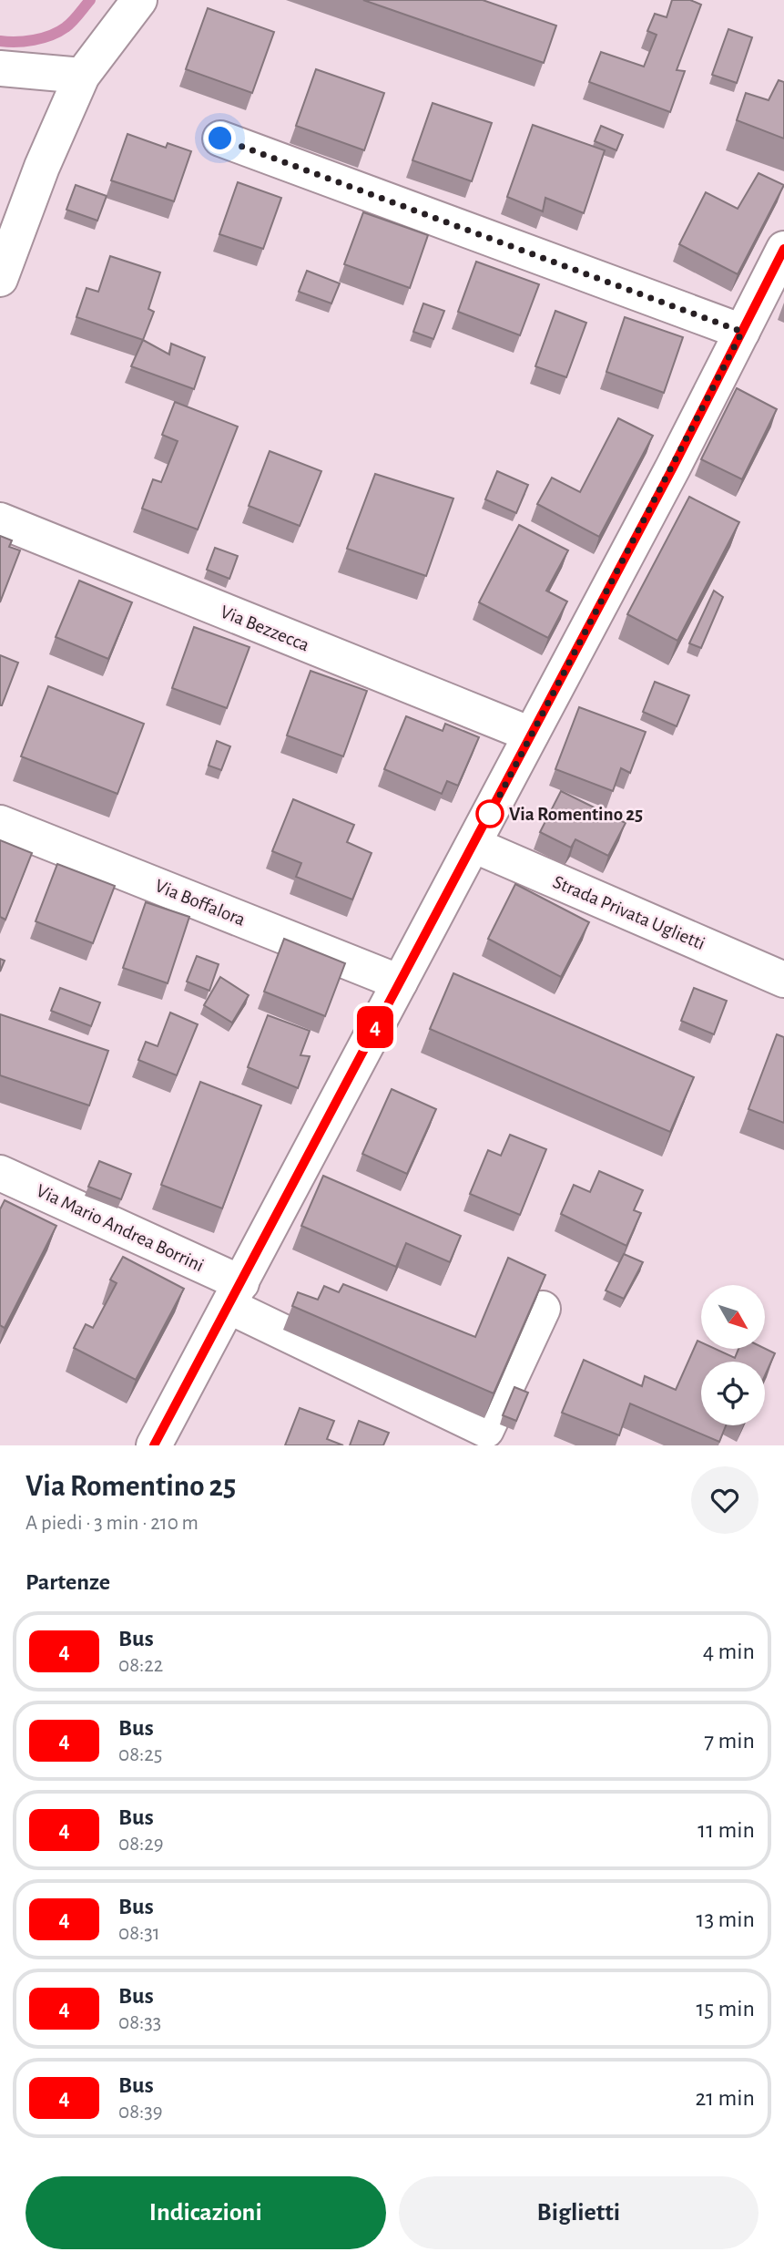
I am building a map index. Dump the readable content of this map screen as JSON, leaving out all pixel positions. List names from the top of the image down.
{
  "streets": {
    "street": [
      "Via Bezzecca",
      "Via Boffalora",
      "Strada Privata Uglietti",
      "Via Mario Andrea Borrini"
    ]
  },
  "places": ["Via Romentino 25"],
  "lines": ["bus line 4"],
  "north": "bottom right",
  "page": {
    "on_map": "4",
    "heading": [
      ["Via Romentino 25", "A piedi · 3 min · 210 m"],
      "Partenze"
    ],
    "list": [
      {
        "mark": "4",
        "name": "Bus",
        "note": "08:22",
        "value": "4 min"
      },
      {
        "mark": "4",
        "name": "Bus",
        "note": "08:25",
        "value": "7 min"
      },
      {
        "mark": "4",
        "name": "Bus",
        "note": "08:29",
        "value": "11 min"
      },
      {
        "mark": "4",
        "name": "Bus",
        "note": "08:31",
        "value": "13 min"
      },
      {
        "mark": "4",
        "name": "Bus",
        "note": "08:33",
        "value": "15 min"
      },
      {
        "mark": "4",
        "name": "Bus",
        "note": "08:39",
        "value": "21 min"
      }
    ],
    "buttons": ["Indicazioni", "Biglietti"]
  }
}
